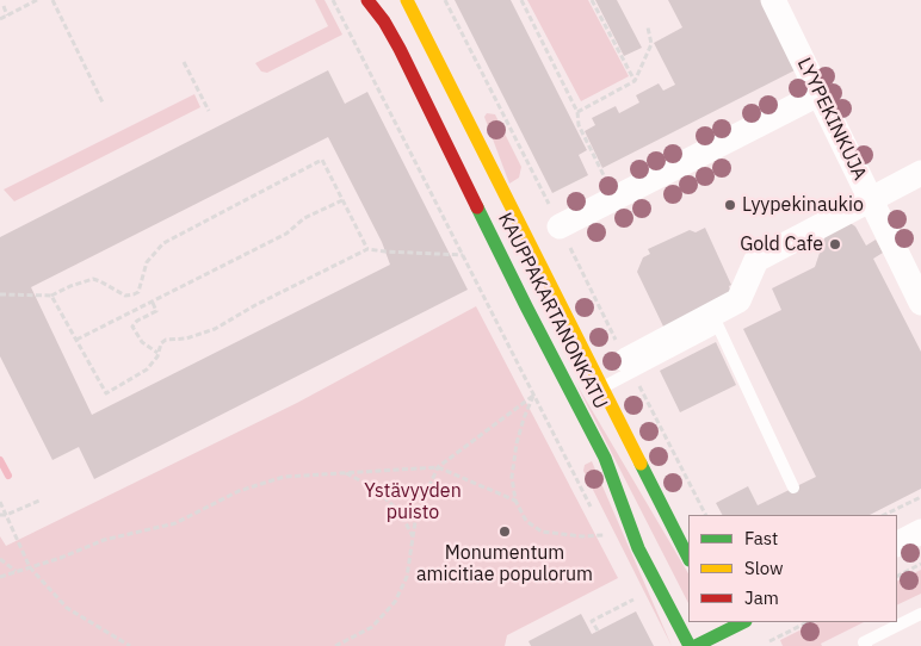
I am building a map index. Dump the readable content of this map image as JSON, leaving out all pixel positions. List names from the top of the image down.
{
  "streets": {
    "main road": ["KAUPPAKARTANONKATU"],
    "street": ["LYYPEKINKUJA"]
  },
  "parks": ["Ystävyyden puisto"],
  "places": ["Lyypekinaukio", "Gold Cafe", "Monumentum amicitiae populorum"],
  "legend": ["Fast", "Slow", "Jam"]
}
